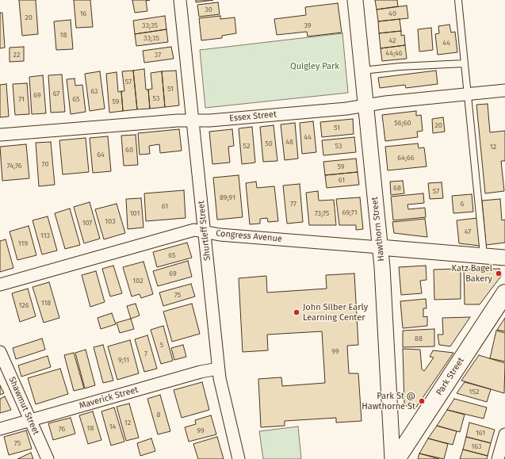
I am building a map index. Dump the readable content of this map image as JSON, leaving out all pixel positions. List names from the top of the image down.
{
  "streets": {
    "main road": ["Park Street"],
    "street": [
      "Essex Street",
      "Hawthorn Street",
      "Shurtleff Street",
      "Congress Avenue",
      "Maverick Street",
      "Shawmut Street"
    ]
  },
  "crossings": [
    ["Essex Street", "Hawthorn Street"],
    ["Essex Street", "Shurtleff Street"],
    ["Hawthorn Street", "Congress Avenue"],
    ["Shurtleff Street", "Congress Avenue"],
    ["Shurtleff Street", "Maverick Street"],
    ["Maverick Street", "Shawmut Street"]
  ],
  "parks": ["Quigley Park"],
  "places": ["Katz Bagel Bakery", "John Silber Early Learning Center", "Park St @ Hawthorne St"],
  "house_numbers": [
    "30",
    "16",
    "40",
    "20",
    "33;35",
    "39",
    "18",
    "33;35",
    "42",
    "44",
    "44;46",
    "22",
    "37",
    "57",
    "51",
    "63",
    "67",
    "69",
    "53",
    "71",
    "65",
    "59",
    "56;60",
    "20",
    "51",
    "44",
    "48",
    "50",
    "52",
    "53",
    "12",
    "60",
    "64",
    "64;66",
    "70",
    "74;76",
    "59",
    "61",
    "68",
    "57",
    "89;91",
    "77",
    "6",
    "61",
    "69;71",
    "101",
    "73;75",
    "103",
    "107",
    "47",
    "113",
    "119",
    "65",
    "69",
    "102",
    "75",
    "118",
    "126",
    "88",
    "5",
    "99",
    "7",
    "9;11",
    "152",
    "8",
    "12",
    "14",
    "18",
    "76",
    "99",
    "161",
    "75",
    "163"
  ]
}
